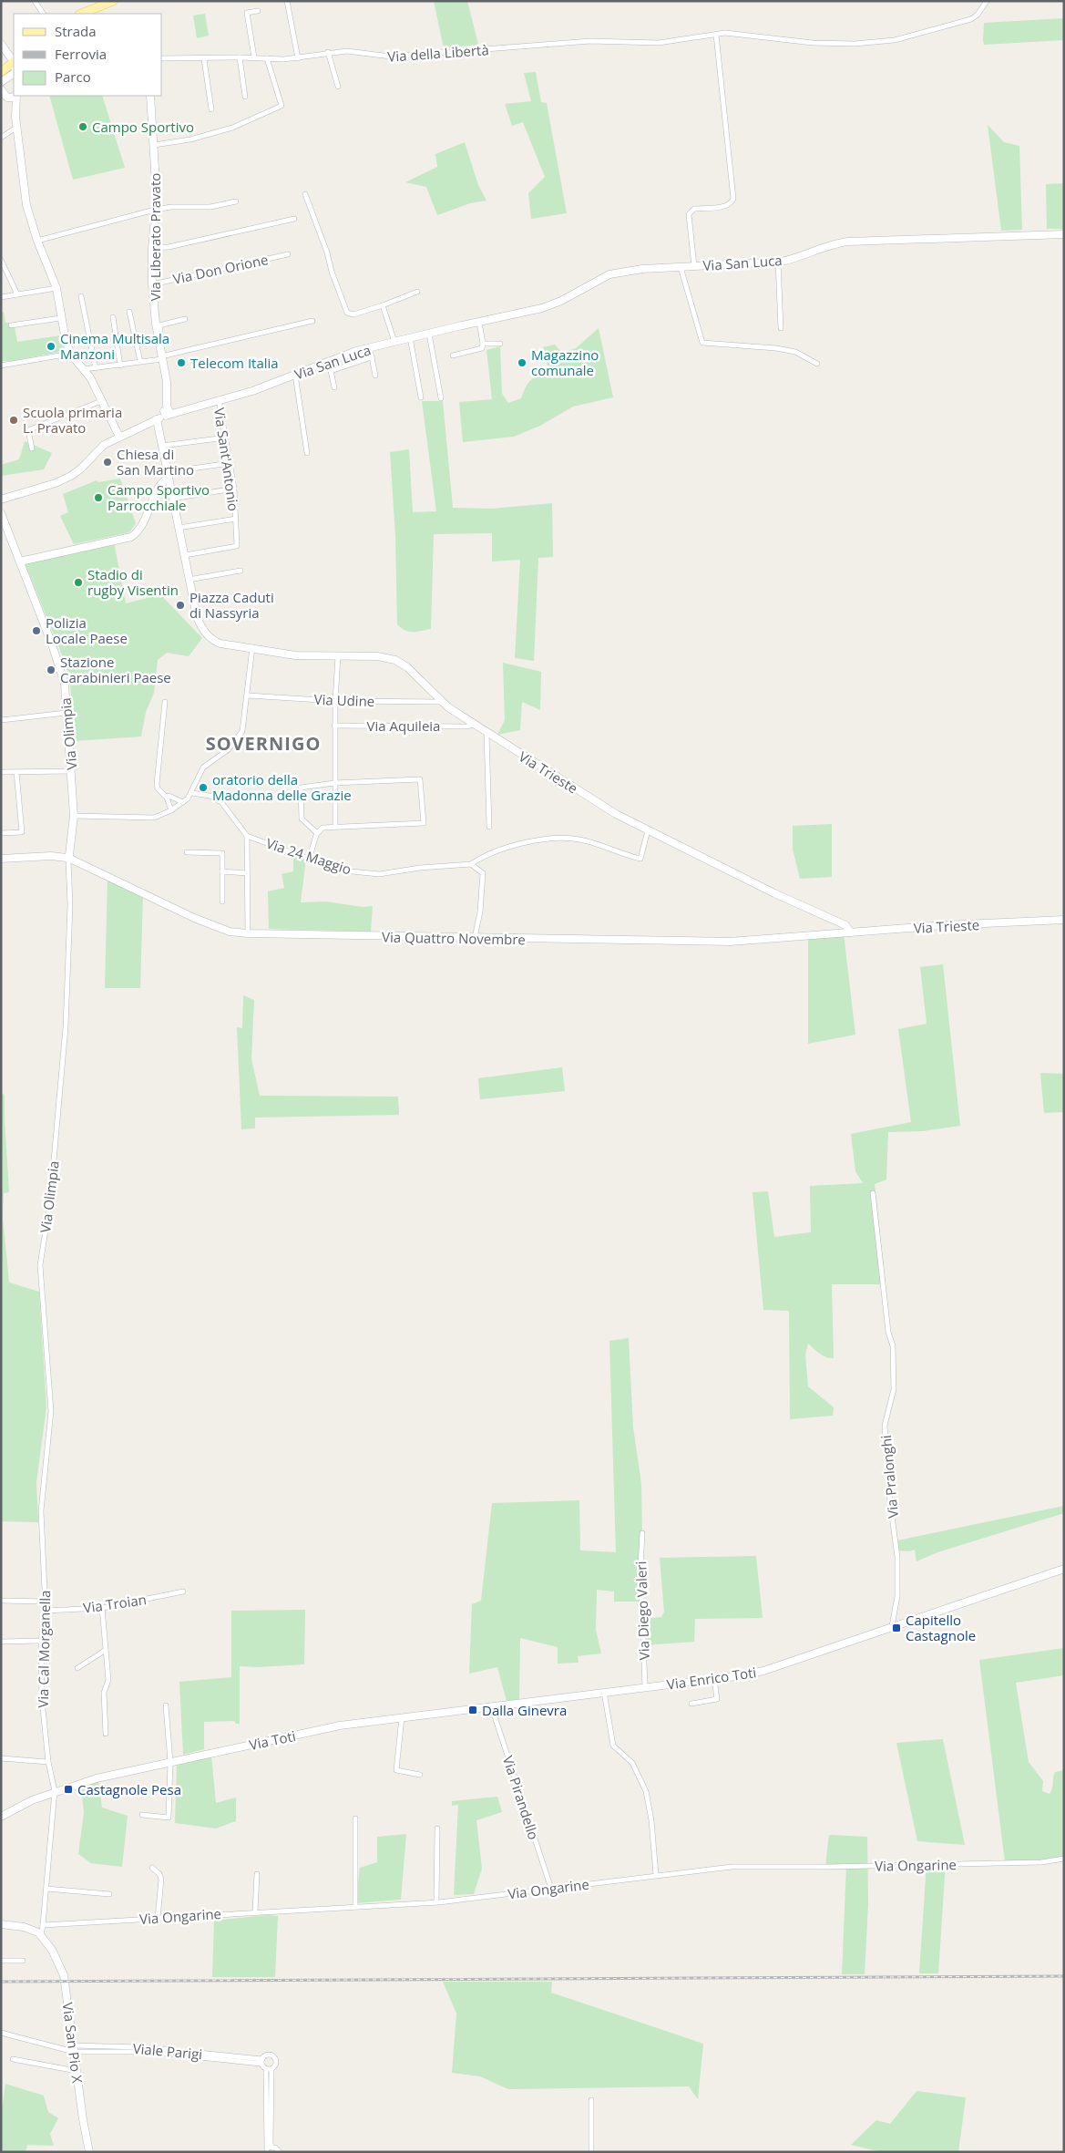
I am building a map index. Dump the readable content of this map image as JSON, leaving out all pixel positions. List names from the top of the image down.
{
  "streets": {
    "street": [
      "Via della Libertà",
      "Via Liberato Pravato",
      "Via San Luca",
      "Via Don Orione",
      "Via Sant'Antonio",
      "Via Udine",
      "Via Aquileia",
      "Via Olimpia",
      "Via Trieste",
      "Via 24 Maggio",
      "Via Quattro Novembre",
      "Via Pralonghi",
      "Via Troian",
      "Via Diego Valeri",
      "Via Cal Morganella",
      "Via Enrico Toti",
      "Via Toti",
      "Via Pirandello",
      "Via Ongarine",
      "Via San Pio X",
      "Viale Parigi"
    ]
  },
  "crossings": [
    ["Via Liberato Pravato", "Via San Luca"],
    ["Via Liberato Pravato", "Via Don Orione"],
    ["Via San Luca", "Via Sant'Antonio"],
    ["Via Sant'Antonio", "Via Trieste"],
    ["Via Udine", "Via Trieste"],
    ["Via Aquileia", "Via Trieste"],
    ["Via Olimpia", "Via Quattro Novembre"],
    ["Via Olimpia", "Via Cal Morganella"],
    ["Via Trieste", "Via 24 Maggio"],
    ["Via Trieste", "Via Quattro Novembre"],
    ["Via Pralonghi", "Via Enrico Toti"],
    ["Via Troian", "Via Cal Morganella"],
    ["Via Diego Valeri", "Via Enrico Toti"],
    ["Via Cal Morganella", "Via Toti"],
    ["Via Enrico Toti", "Via Toti"],
    ["Via Enrico Toti", "Via Pirandello"],
    ["Via Toti", "Via Pirandello"],
    ["Via Pirandello", "Via Ongarine"],
    ["Via San Pio X", "Viale Parigi"]
  ],
  "districts": ["SOVERNIGO"],
  "places": {
    "other": [
      "Campo Sportivo",
      "Cinema Multisala Manzoni",
      "Telecom Italia",
      "Magazzino comunale",
      "Scuola primaria L. Pravato",
      "Chiesa di San Martino",
      "Campo Sportivo Parrocchiale",
      "Stadio di rugby Visentin",
      "Piazza Caduti di Nassyria",
      "Polizia Locale Paese",
      "Stazione Carabinieri Paese",
      "oratorio della Madonna delle Grazie"
    ],
    "transit": ["Capitello Castagnole", "Dalla Ginevra", "Castagnole Pesa"]
  },
  "legend": ["Strada", "Ferrovia", "Parco"]
}
